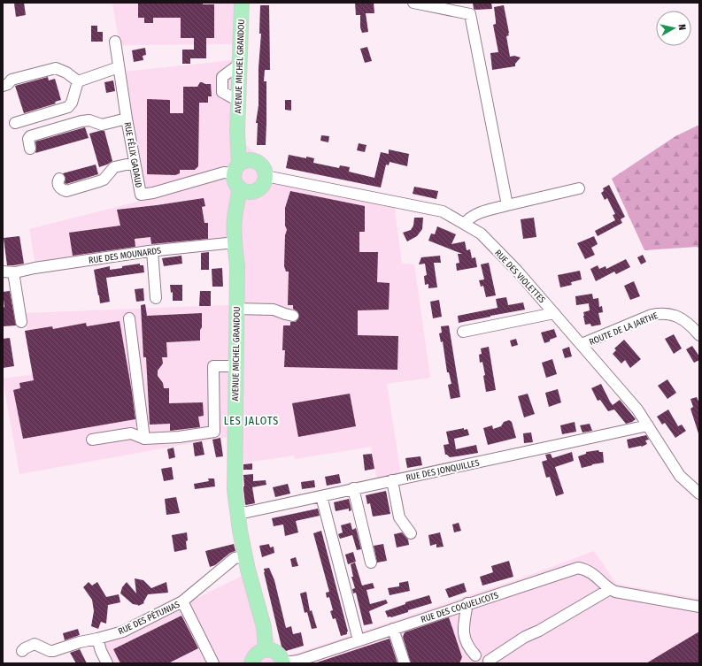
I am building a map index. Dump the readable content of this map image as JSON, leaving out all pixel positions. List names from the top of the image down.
{
  "streets": {
    "main road": ["AVENUE MICHEL GRANDOU"],
    "street": [
      "RUE FÉLIX GADAUD",
      "RUE DES MOUNARDS",
      "RUE DES VIOLETTES",
      "ROUTE DE LA JARTHE",
      "RUE DES JONQUILLES",
      "RUE DES COQUELICOTS",
      "RUE DES PÉTUNIAS"
    ]
  },
  "crossings": [
    ["AVENUE MICHEL GRANDOU", "RUE FÉLIX GADAUD"],
    ["AVENUE MICHEL GRANDOU", "RUE DES MOUNARDS"],
    ["AVENUE MICHEL GRANDOU", "RUE DES VIOLETTES"],
    ["AVENUE MICHEL GRANDOU", "RUE DES JONQUILLES"],
    ["AVENUE MICHEL GRANDOU", "RUE DES PÉTUNIAS"],
    ["RUE FÉLIX GADAUD", "RUE DES VIOLETTES"],
    ["RUE DES VIOLETTES", "ROUTE DE LA JARTHE"],
    ["RUE DES VIOLETTES", "RUE DES JONQUILLES"]
  ],
  "districts": ["LES JALOTS"],
  "north": "right"
}
